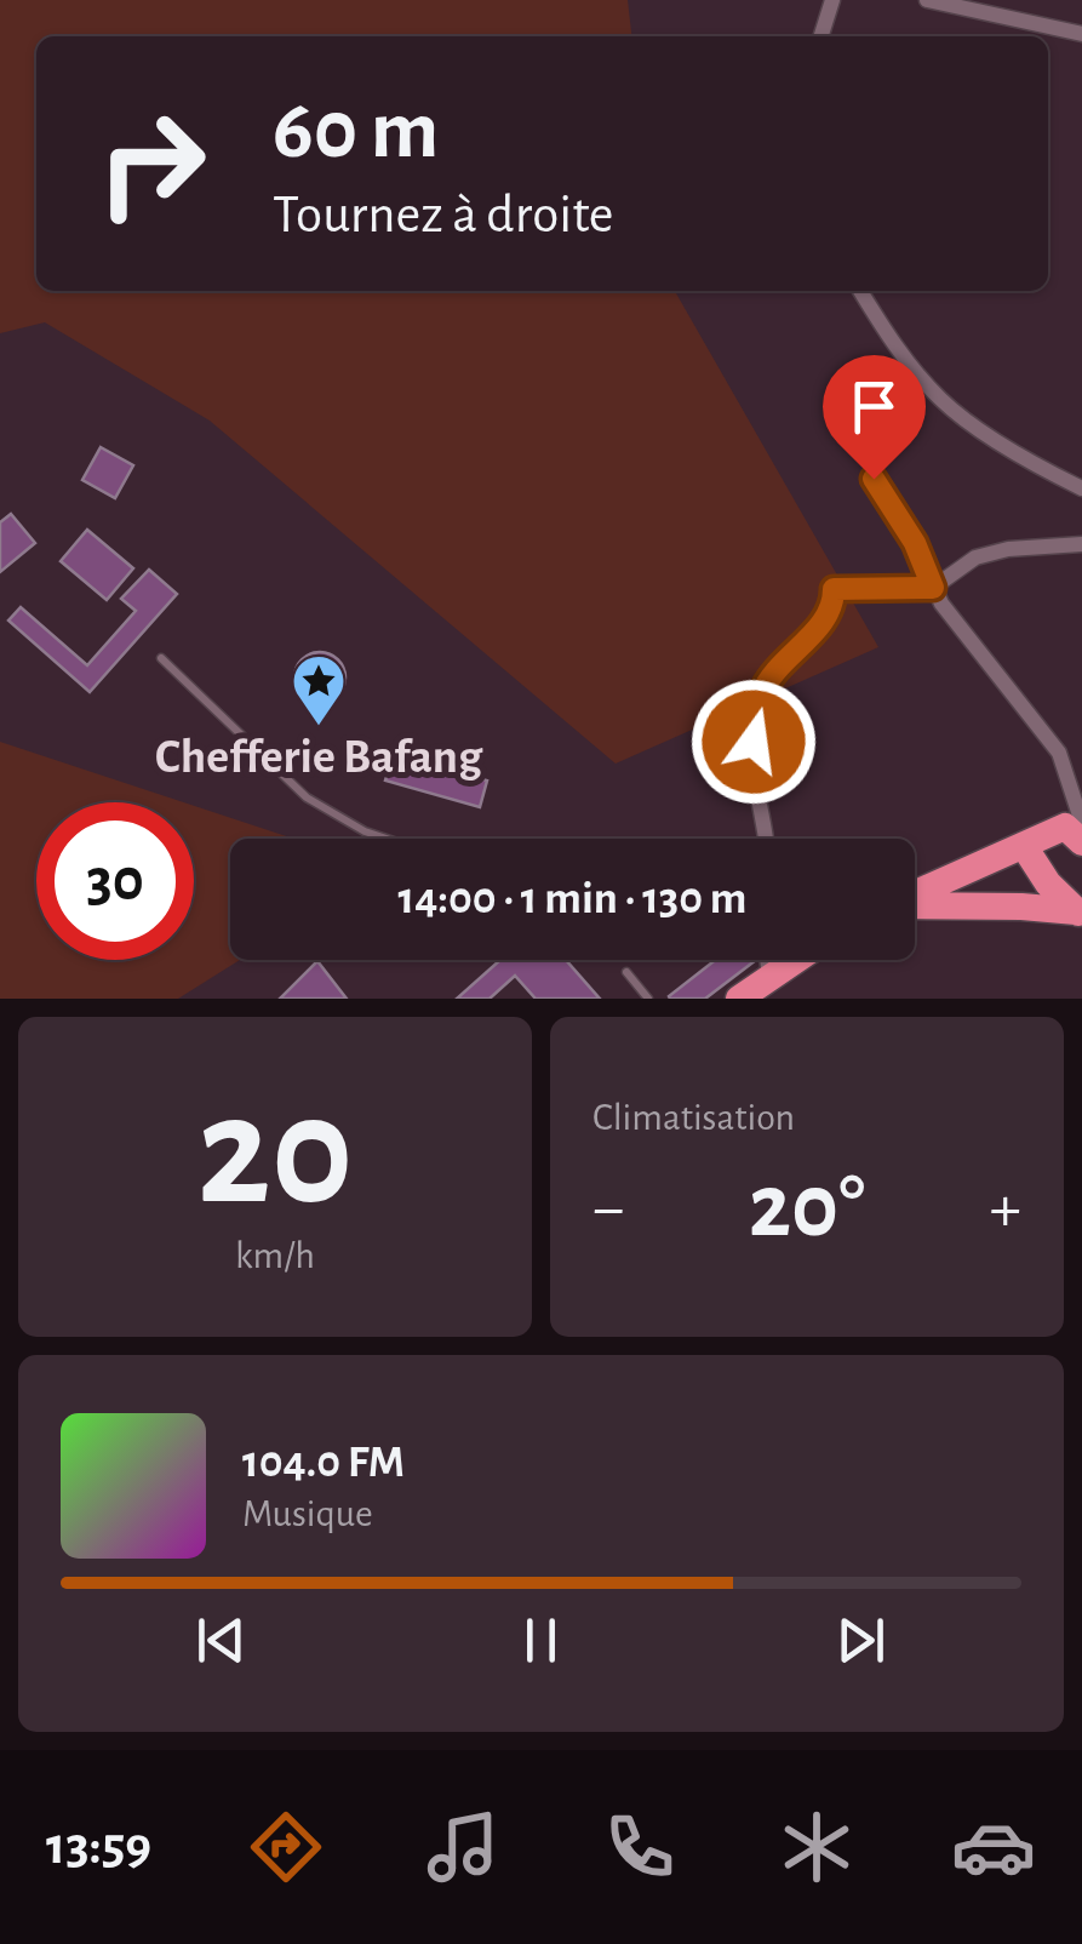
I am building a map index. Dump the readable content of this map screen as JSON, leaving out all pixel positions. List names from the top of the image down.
{
  "places": {
    "place": ["Chefferie Bafang"]
  },
  "page": {
    "turn": ["60 m", "Tournez à droite"],
    "limit": "30",
    "trip": "14:00 · 1 min · 130 m",
    "tile": [
      ["20", "km/h"],
      "Climatisation"
    ],
    "heat": ["−", "20°", "+"],
    "song": ["104.0 FM", "Musique"],
    "tabs": "13:59"
  }
}
